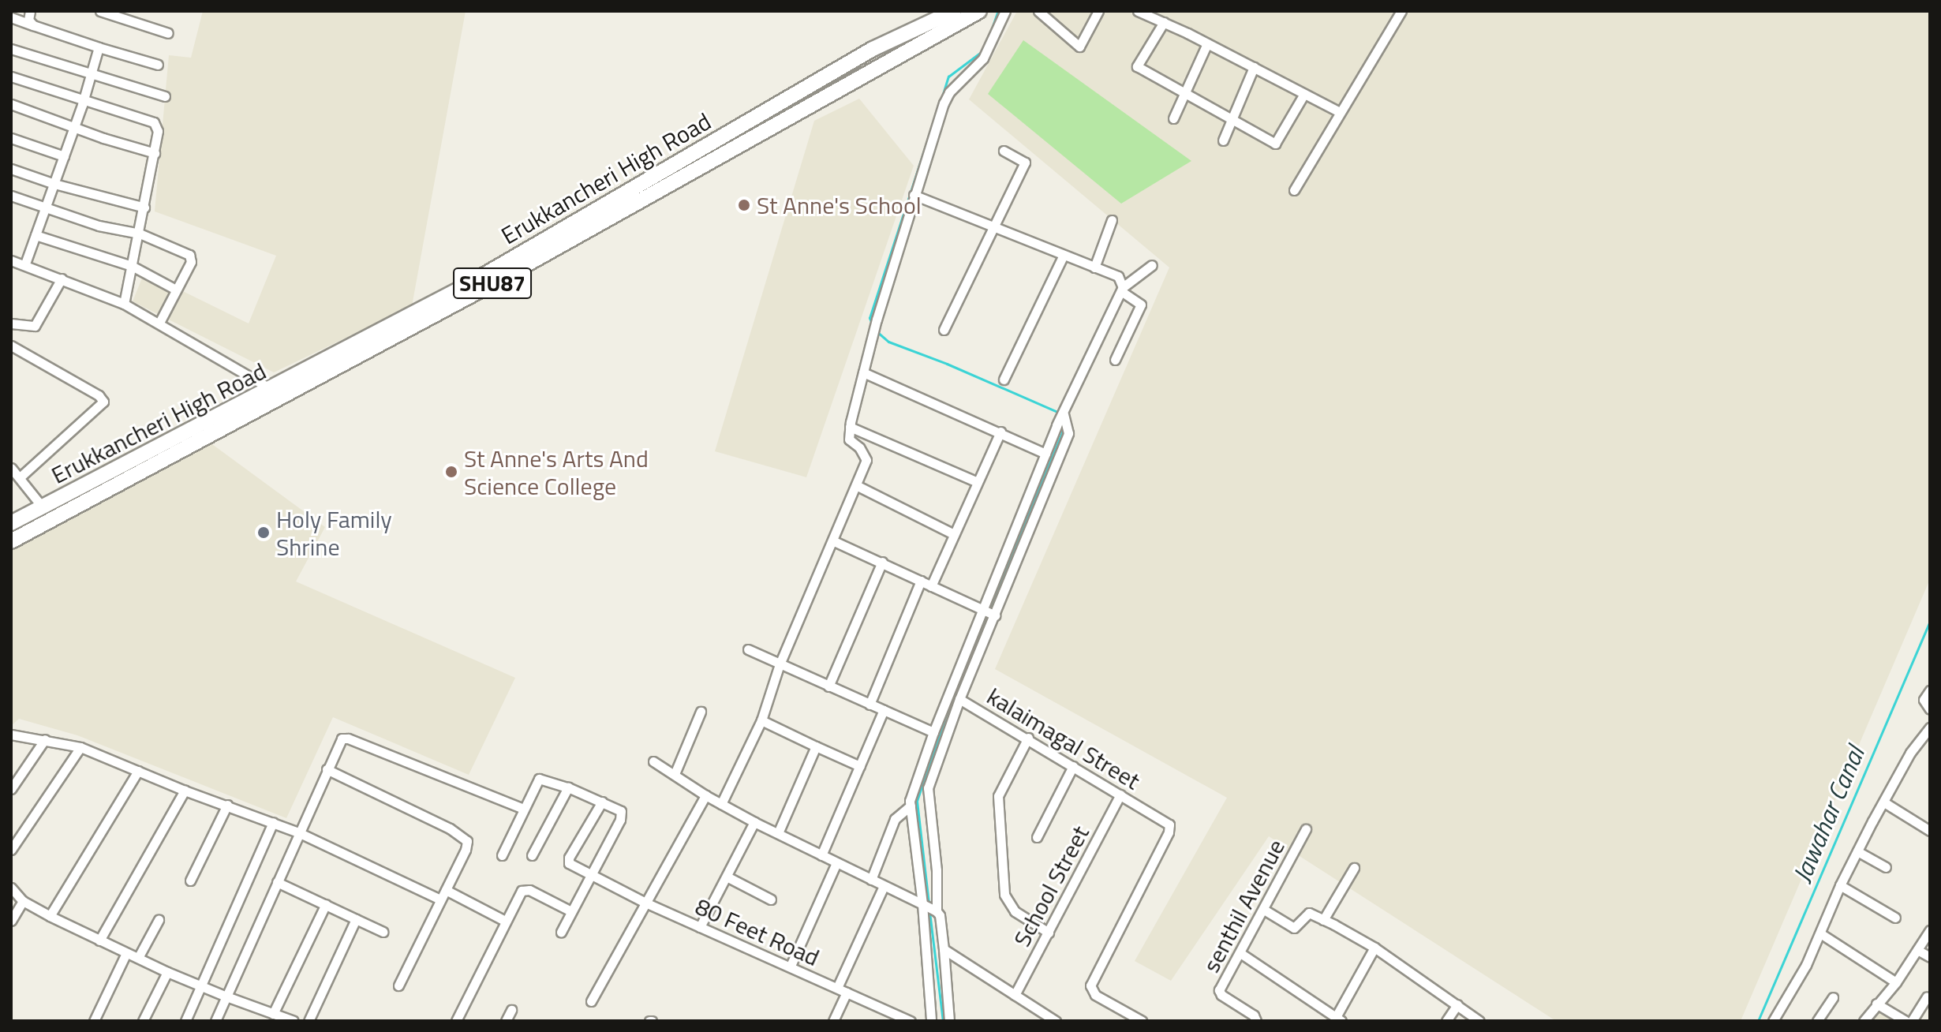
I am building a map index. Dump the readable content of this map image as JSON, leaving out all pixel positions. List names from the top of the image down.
{
  "streets": {
    "main road": ["Erukkancheri High Road", "SHU87"],
    "street": [
      "kalaimagal Street",
      "School Street",
      "senthil Avenue",
      "80 Feet Road"
    ]
  },
  "crossings": [
    ["Erukkancheri High Road", "SHU87"],
    ["kalaimagal Street", "School Street"]
  ],
  "water": ["Jawahar Canal"],
  "places": ["St Anne's School", "St Anne's Arts And Science College", "Holy Family Shrine"]
}
